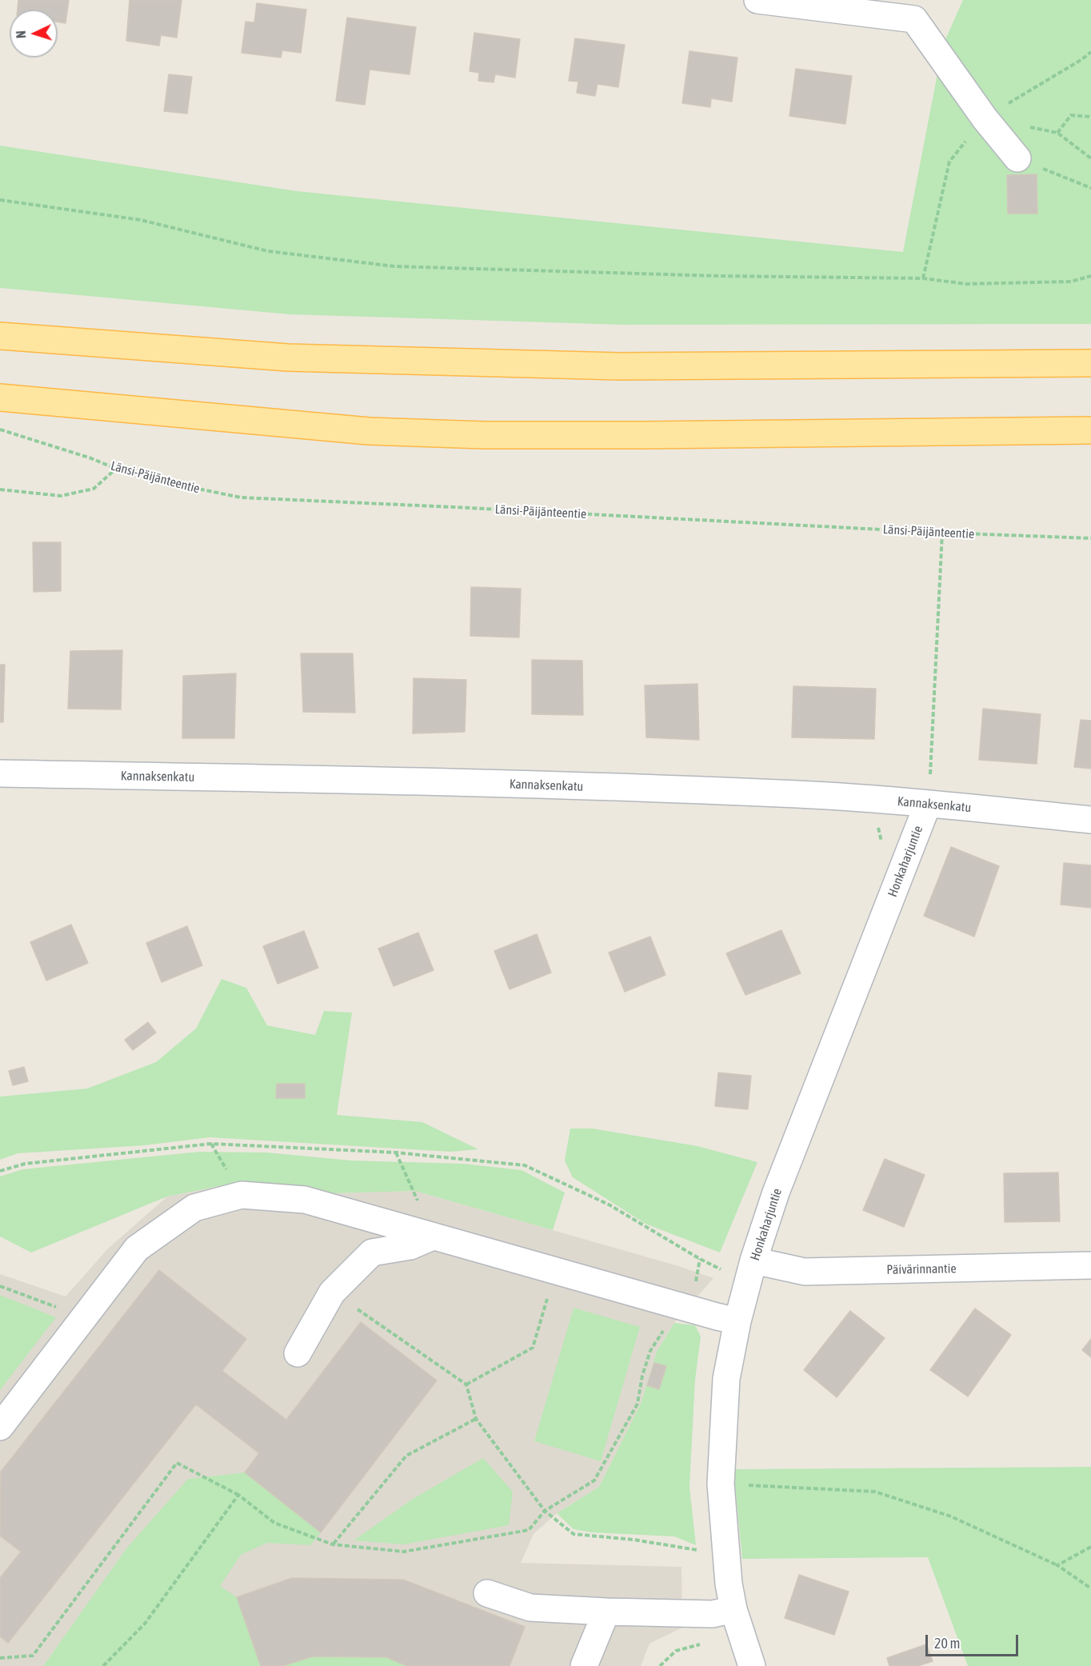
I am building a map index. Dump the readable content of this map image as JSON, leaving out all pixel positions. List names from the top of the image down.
{
  "streets": {
    "street": ["Kannaksenkatu", "Honkaharjuntie", "Päivärinnantie"],
    "path": ["Länsi-Päijänteentie"]
  },
  "crossings": [
    ["Kannaksenkatu", "Honkaharjuntie"],
    ["Honkaharjuntie", "Päivärinnantie"]
  ],
  "scale_bar": "20 m",
  "north": "left"
}
